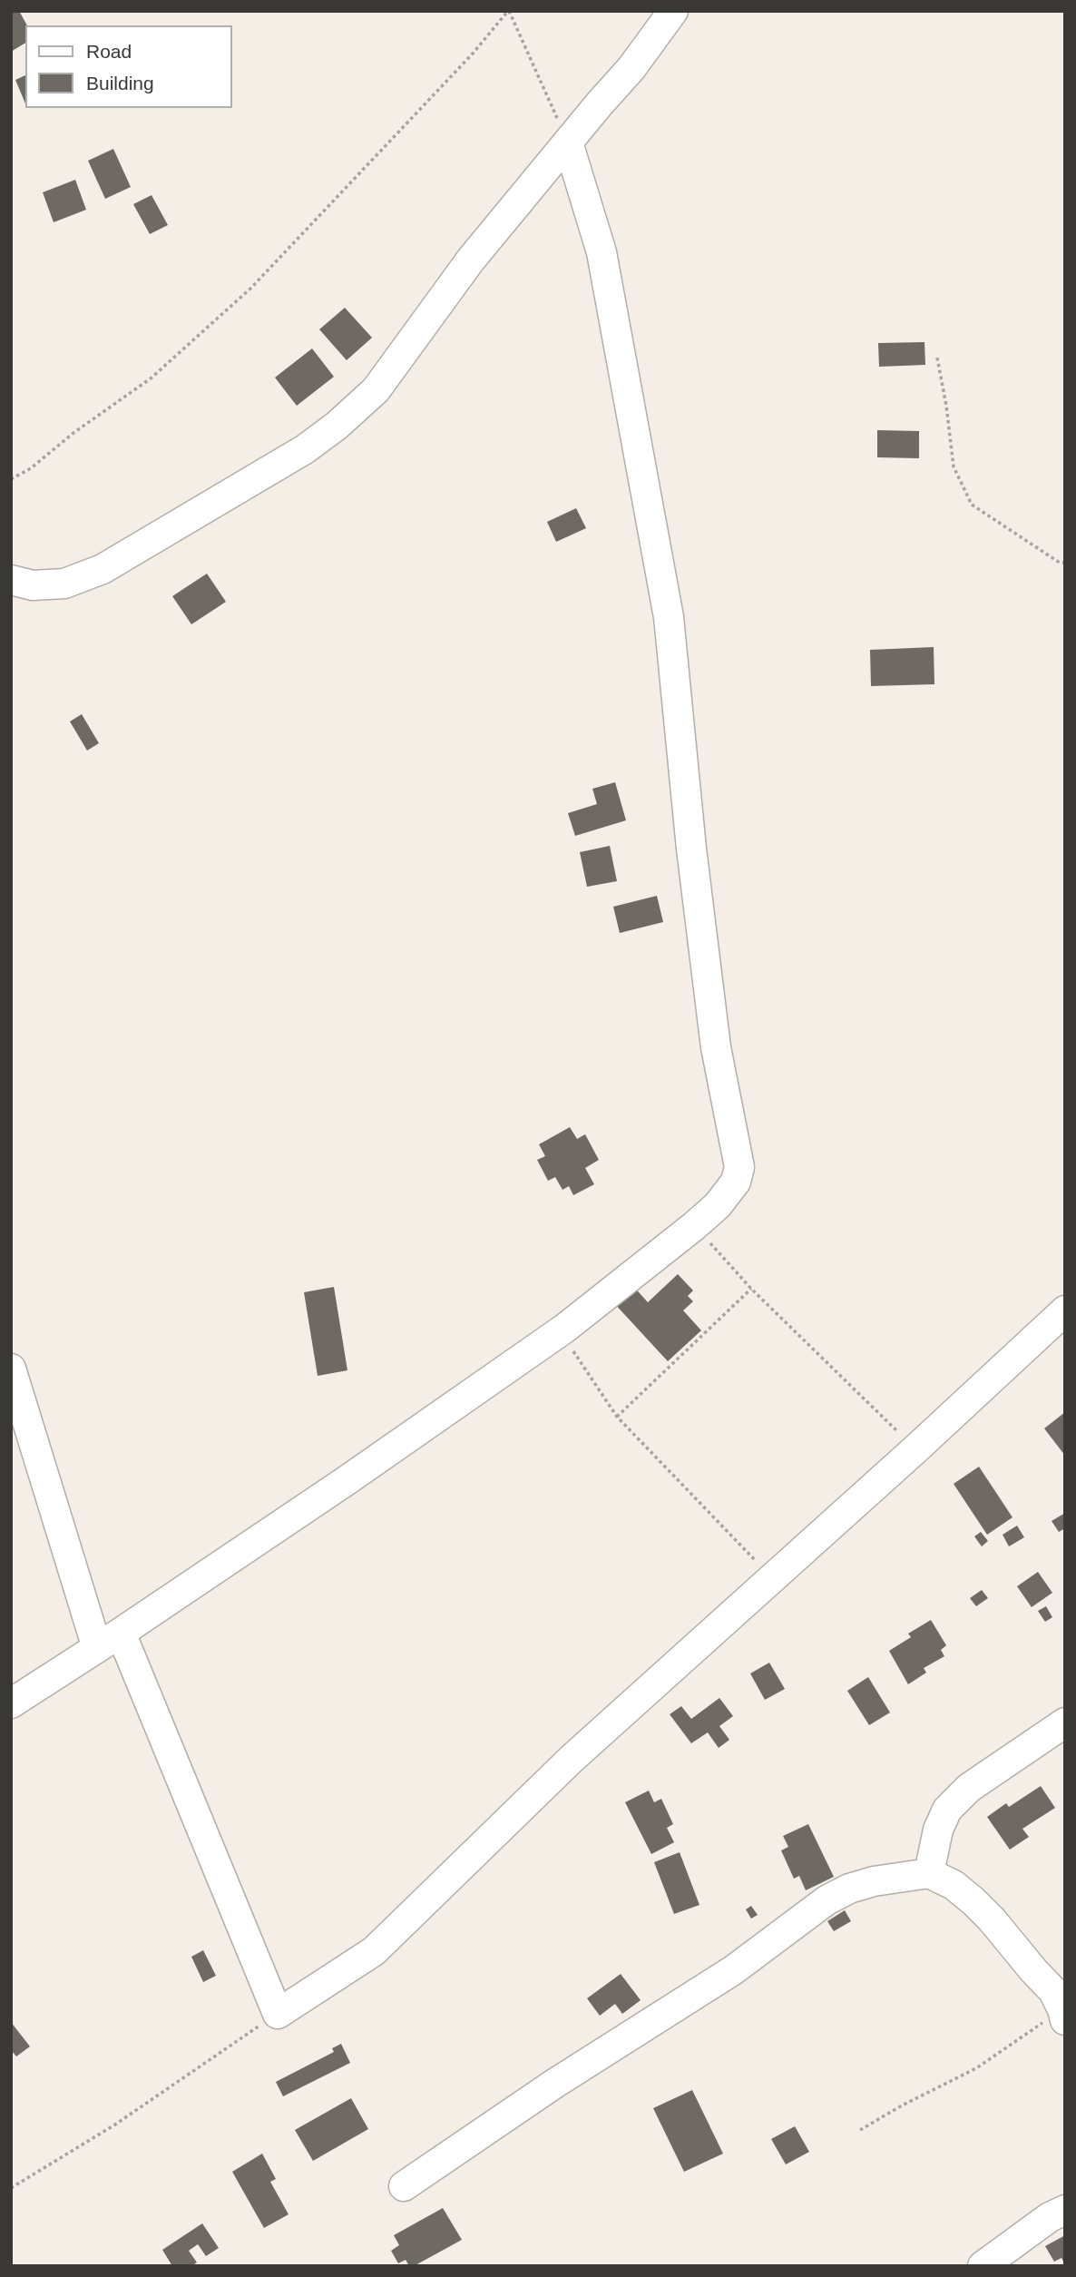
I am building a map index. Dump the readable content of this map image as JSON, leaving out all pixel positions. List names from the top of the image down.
{
  "legend": ["Road", "Building"]
}
